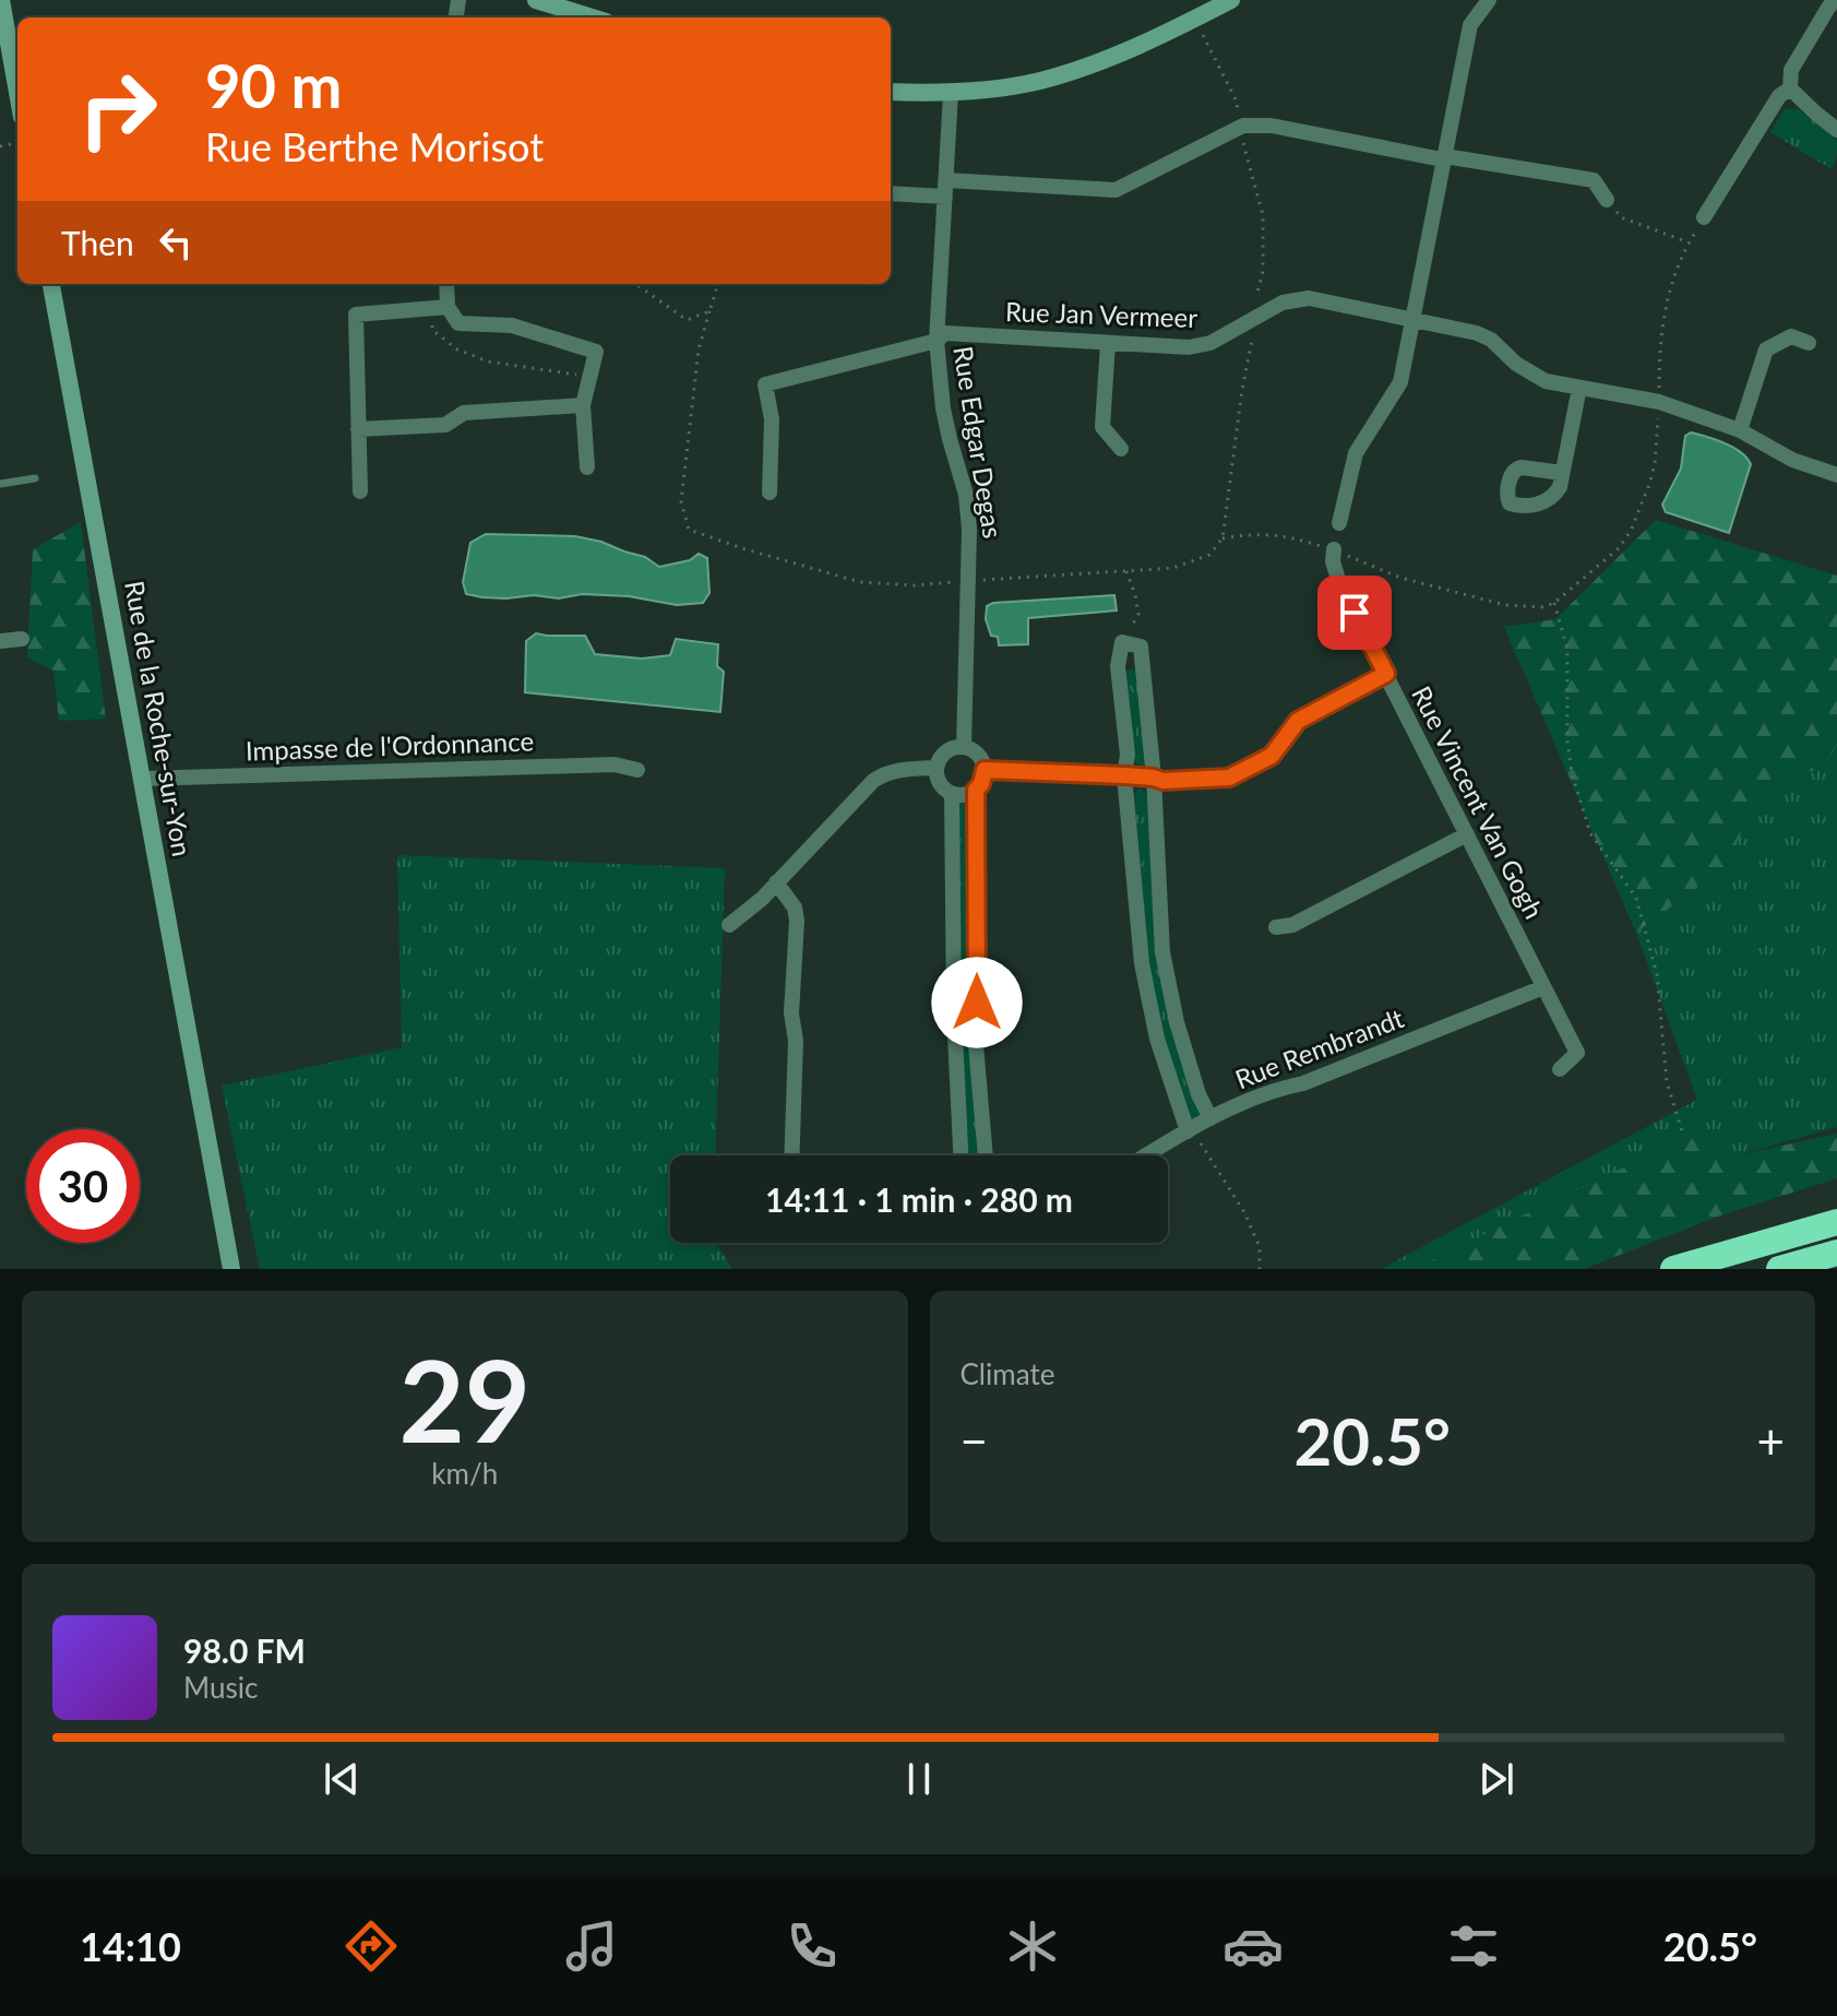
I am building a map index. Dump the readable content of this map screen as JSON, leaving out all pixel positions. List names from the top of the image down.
{
  "streets": {
    "main road": ["Rue de la Roche-sur-Yon"],
    "street": [
      "Rue Jan Vermeer",
      "Rue Edgar Degas",
      "Impasse de l'Ordonnance",
      "Rue Vincent Van Gogh",
      "Rue Rembrandt"
    ]
  },
  "crossings": [
    ["Rue Jan Vermeer", "Rue Edgar Degas"],
    ["Rue de la Roche-sur-Yon", "Impasse de l'Ordonnance"],
    ["Rue Vincent Van Gogh", "Rue Rembrandt"]
  ],
  "page": {
    "turn": ["90 m", "Rue Berthe Morisot"],
    "then": "Then",
    "limit": "30",
    "trip": "14:11 · 1 min · 280 m",
    "tile": [
      ["29", "km/h"],
      "Climate"
    ],
    "heat": ["−", "20.5°", "+"],
    "song": ["98.0 FM", "Music"],
    "tabs": ["14:10", "20.5°"]
  }
}
